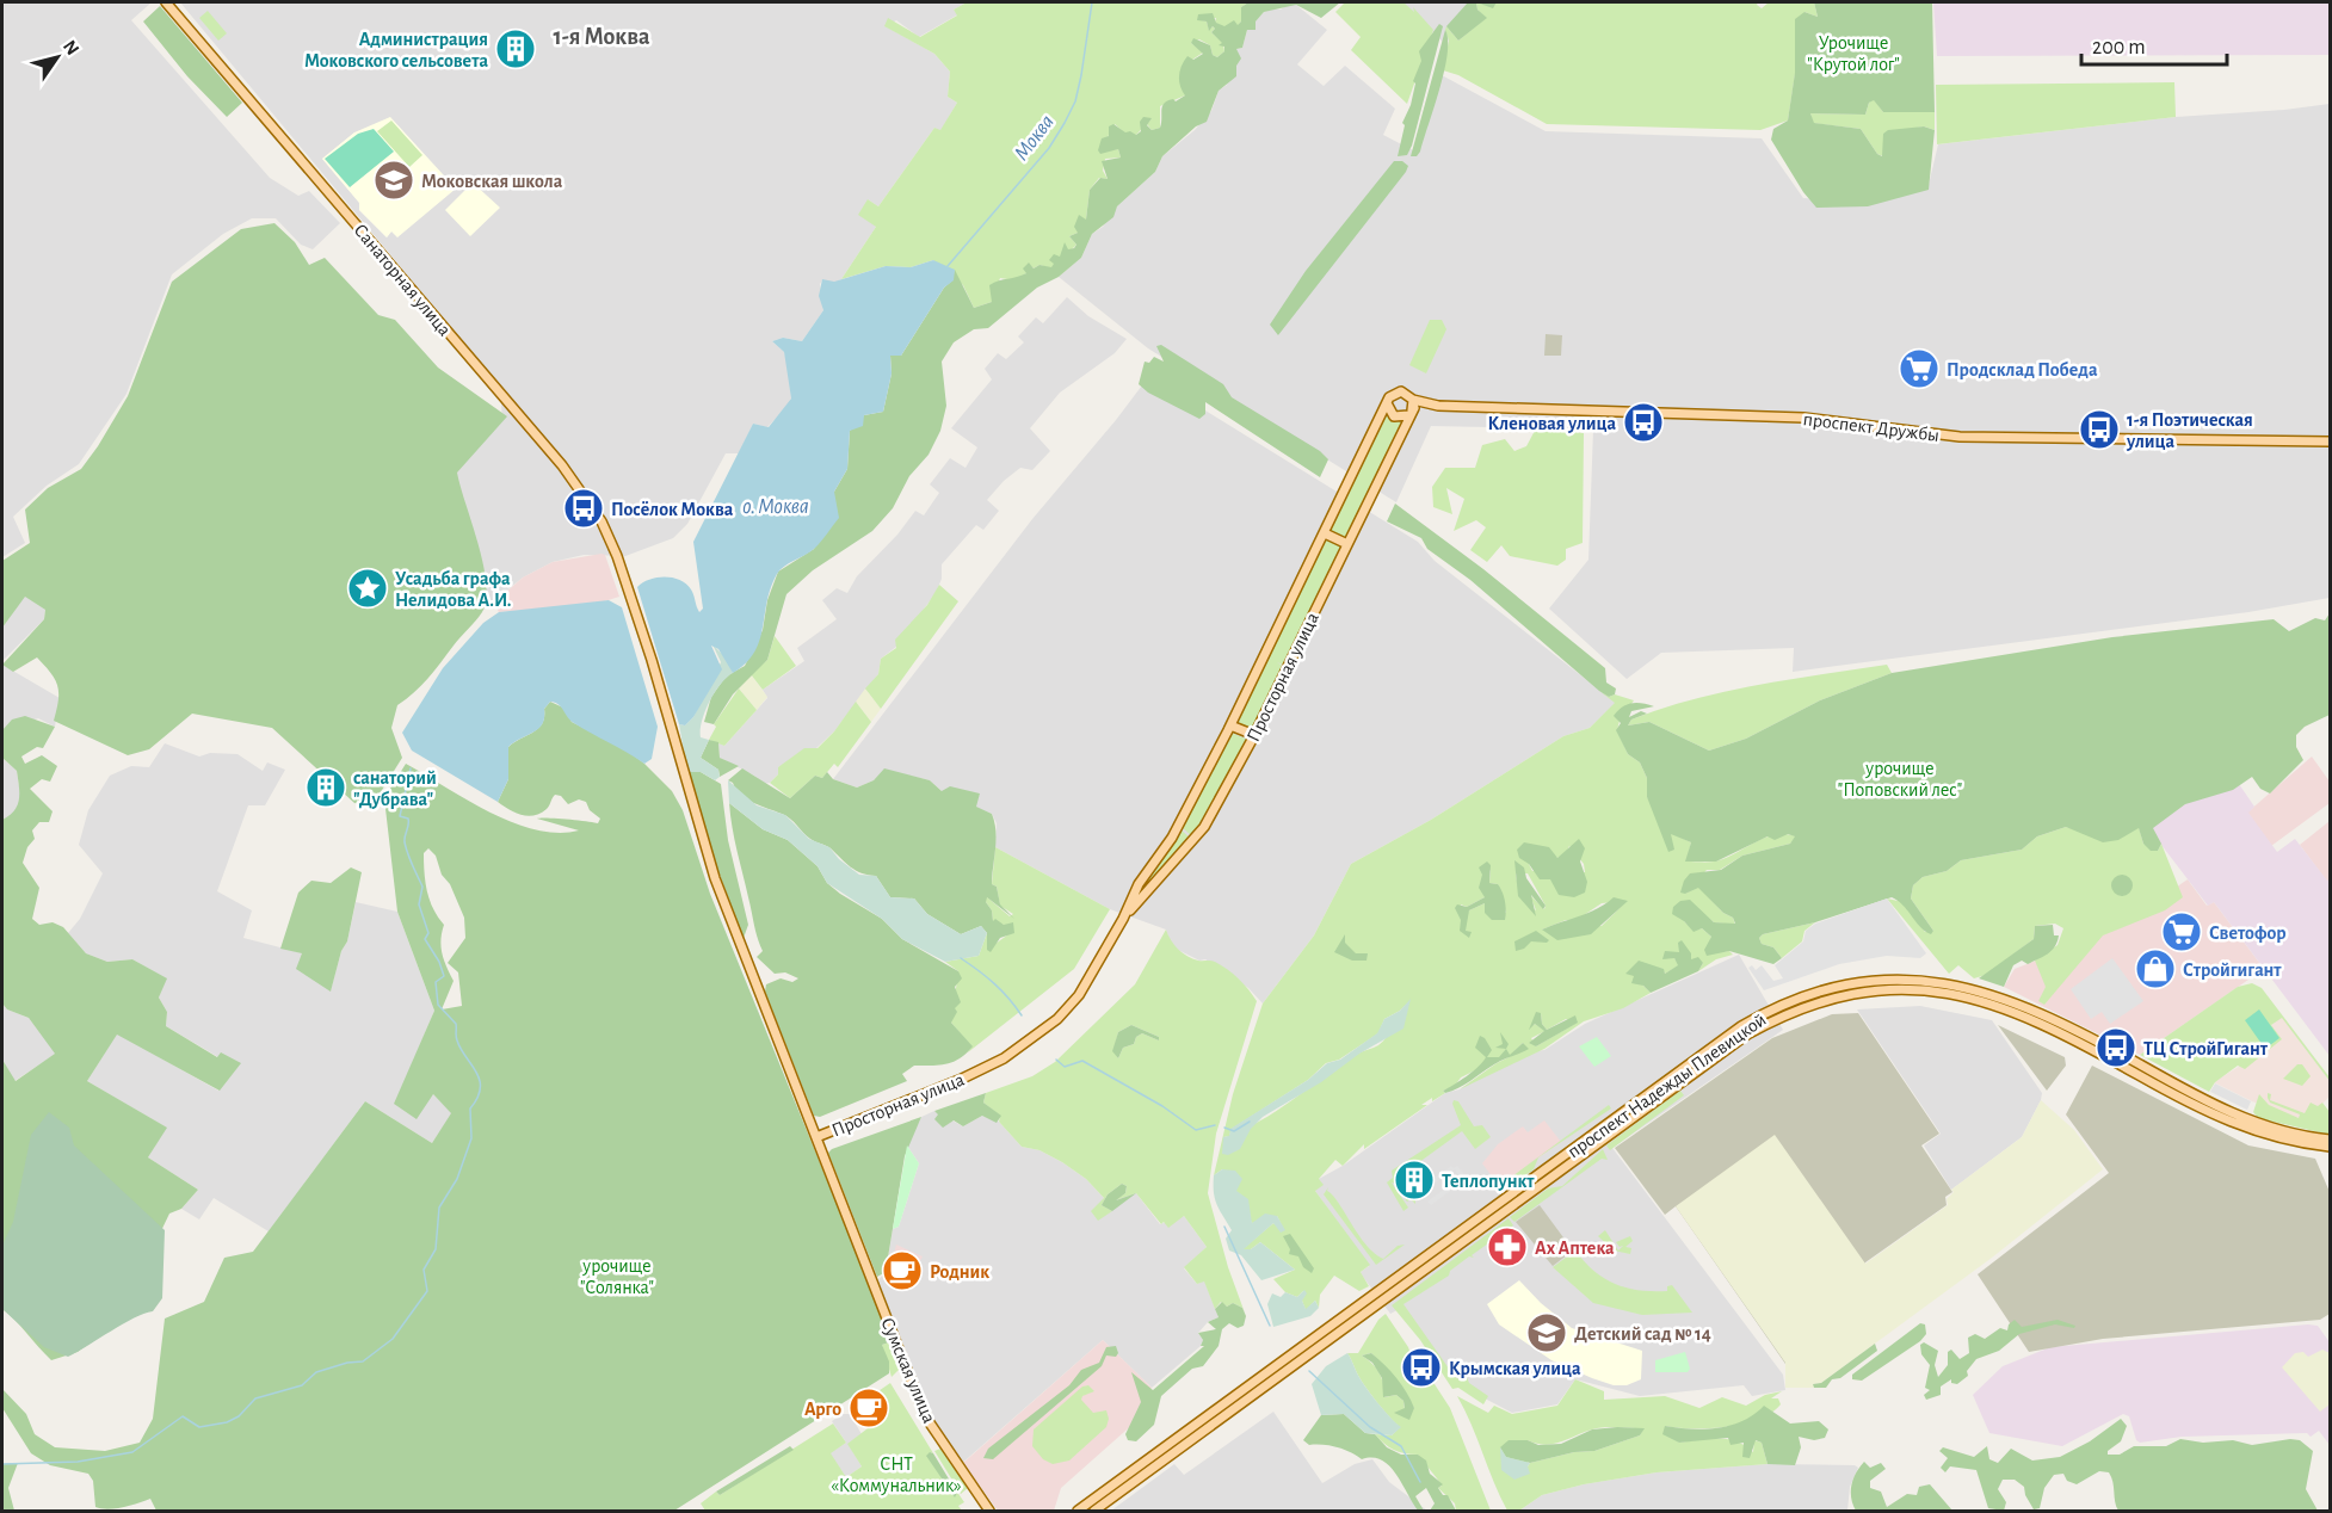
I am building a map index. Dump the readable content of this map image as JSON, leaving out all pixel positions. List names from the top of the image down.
{
  "streets": {
    "main road": [
      "Санаторная улица",
      "проспект Дружбы",
      "Просторная улица",
      "проспект Надежды Плевицкой",
      "Сумская улица"
    ]
  },
  "crossings": [
    ["Санаторная улица", "Сумская улица"],
    ["проспект Дружбы", "Просторная улица"],
    ["Просторная улица", "Сумская улица"]
  ],
  "districts": ["1-я Моква"],
  "water": ["Моква", "о. Моква"],
  "parks": [
    "Урочище \"Крутой лог\"",
    "урочище \"Поповский лес\"",
    "урочище \"Солянка\"",
    "СНТ «Коммунальник»"
  ],
  "places": {
    "building": ["Администрация Моковского сельсовета", "санаторий \"Дубрава\"", "Теплопункт"],
    "school or university": ["Моковская школа", "Детский сад № 14"],
    "supermarket": ["Продсклад Победа", "Светофор"],
    "bus stop": [
      "Кленовая улица",
      "1-я Поэтическая улица",
      "Посёлок Моква",
      "ТЦ СтройГигант",
      "Крымская улица"
    ],
    "place": ["Усадьба графа Нелидова А.И."],
    "shop": ["Стройгигант"],
    "pharmacy": ["Ах Аптека"],
    "cafe": ["Родник", "Арго"]
  },
  "scale_bar": "200 m",
  "north": "top right"
}
